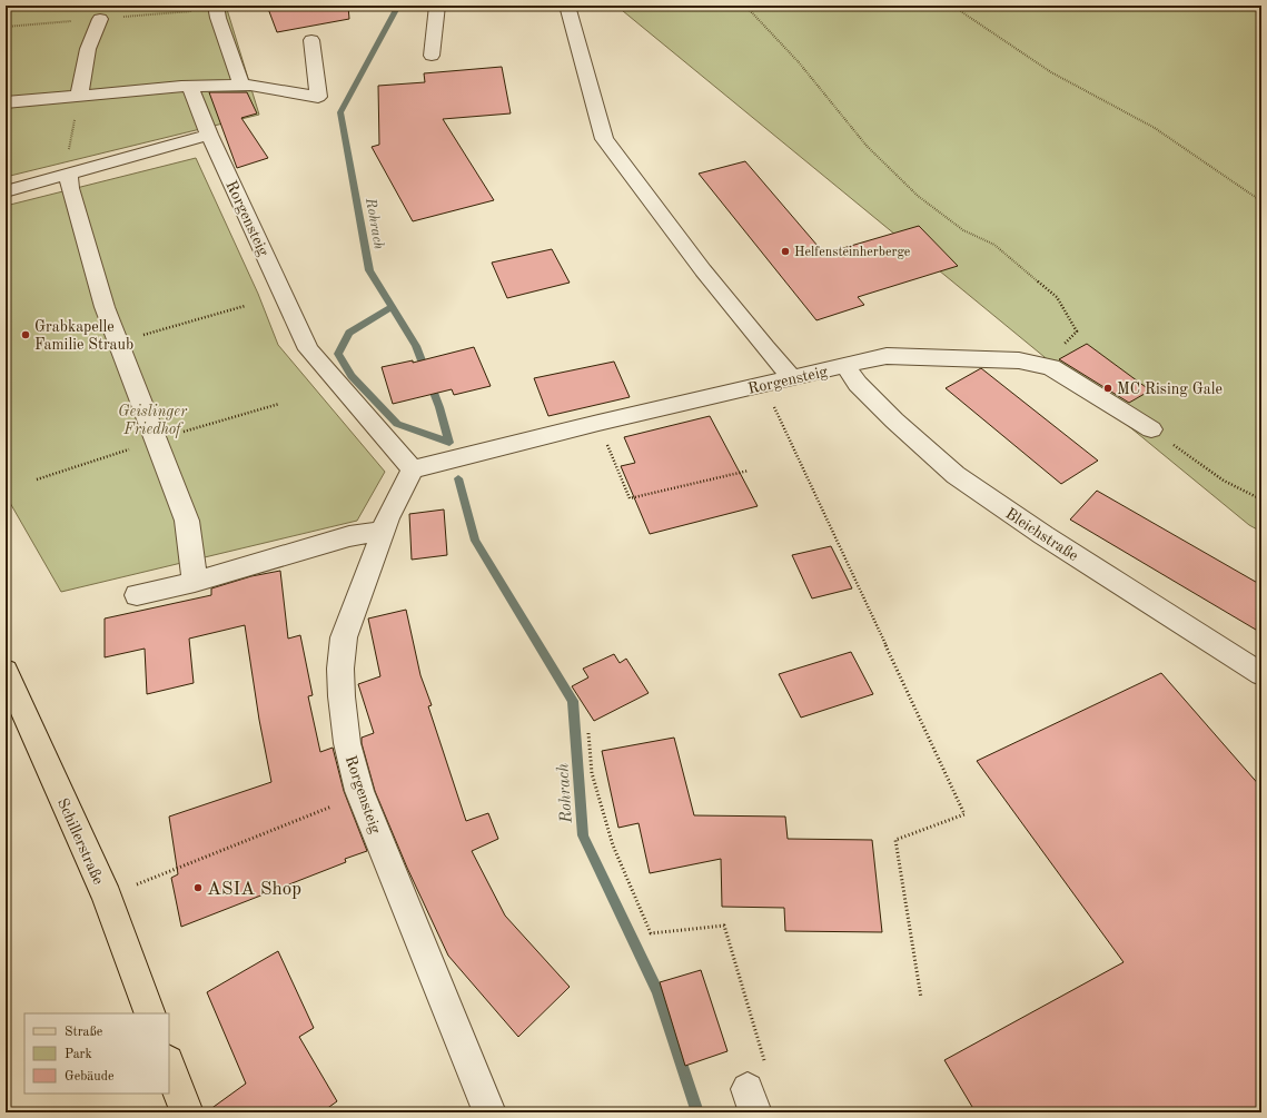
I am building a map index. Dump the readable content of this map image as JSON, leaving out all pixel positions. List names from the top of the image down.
{
  "streets": {
    "main road": ["Schillerstraße"],
    "street": ["Rorgensteig", "Bleichstraße"]
  },
  "crossings": [
    ["Rorgensteig", "Bleichstraße"]
  ],
  "water": ["Rohrach"],
  "parks": ["Geislinger Friedhof"],
  "places": [
    "Helfensteinherberge",
    "Grabkapelle Familie Straub",
    "MC Rising Gale",
    "ASIA Shop"
  ],
  "legend": ["Straße", "Park", "Gebäude"]
}
